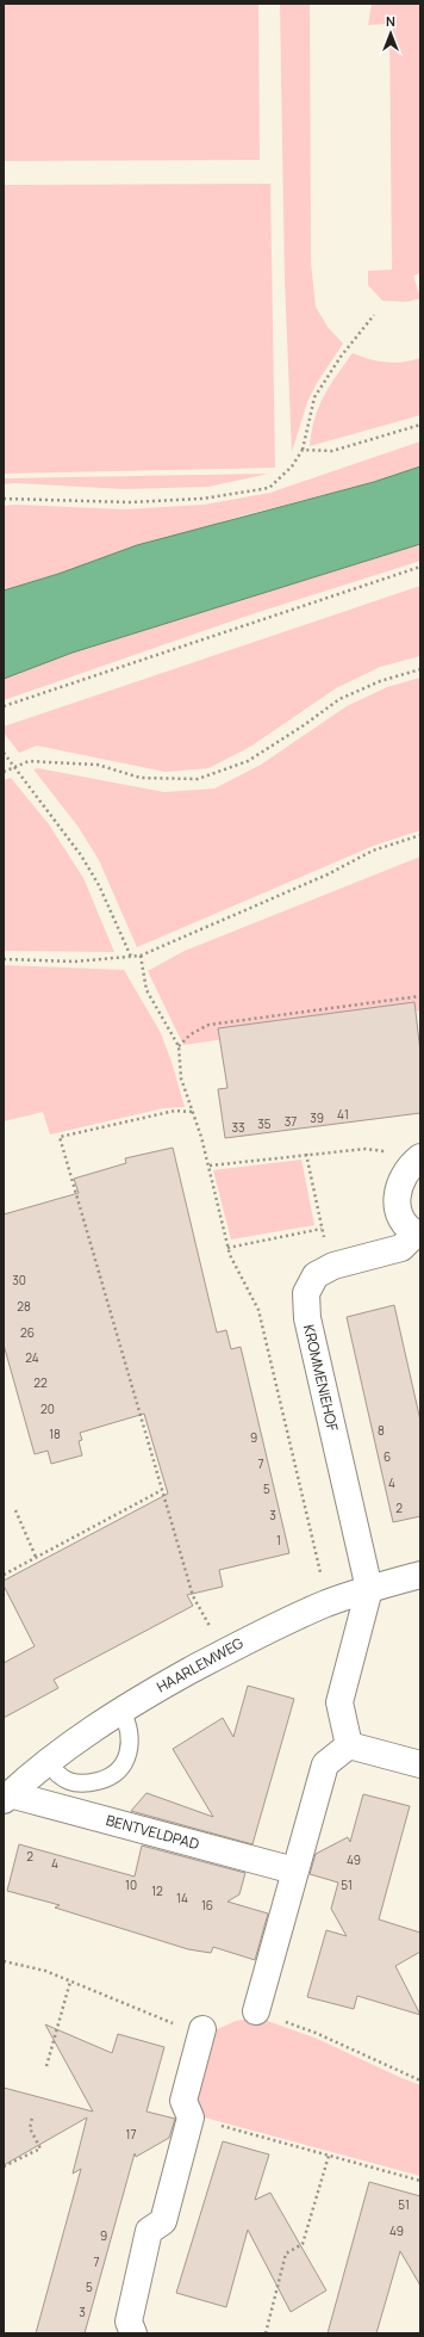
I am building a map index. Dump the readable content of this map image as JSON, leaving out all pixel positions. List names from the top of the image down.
{
  "streets": {
    "street": ["KROMMENIEHOF", "HAARLEMWEG", "BENTVELDPAD"]
  },
  "crossings": [
    ["KROMMENIEHOF", "HAARLEMWEG"],
    ["HAARLEMWEG", "BENTVELDPAD"]
  ],
  "house_numbers": [
    "41",
    "39",
    "37",
    "35",
    "33",
    "30",
    "28",
    "26",
    "24",
    "22",
    "20",
    "8",
    "18",
    "9",
    "6",
    "7",
    "4",
    "5",
    "2",
    "3",
    "1",
    "2",
    "49",
    "4",
    "10",
    "51",
    "12",
    "14",
    "16",
    "17",
    "51",
    "49",
    "9",
    "7",
    "5",
    "3"
  ],
  "north": "top"
}
